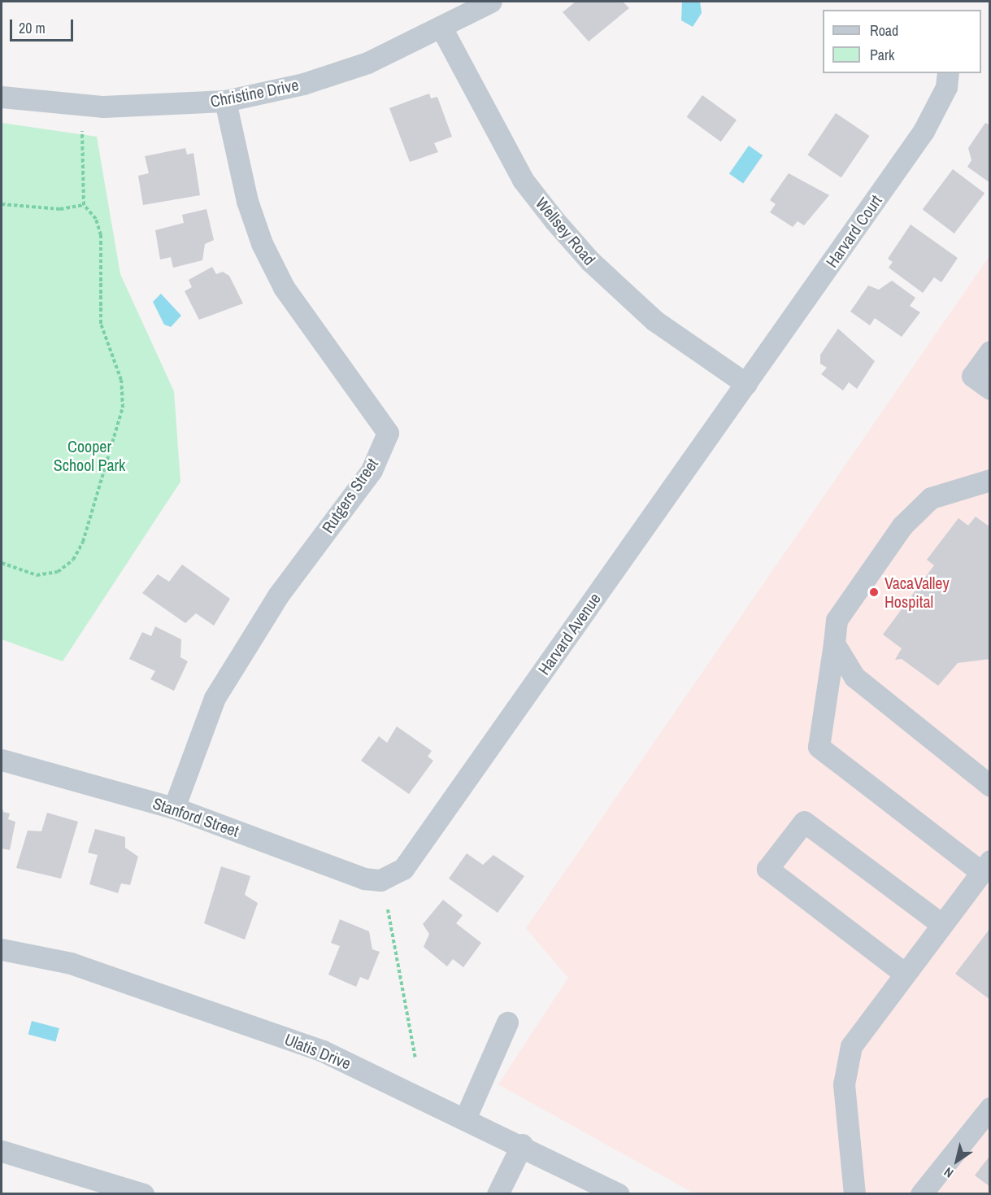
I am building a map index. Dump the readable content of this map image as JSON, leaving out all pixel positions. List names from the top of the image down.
{
  "streets": {
    "street": [
      "Christine Drive",
      "Wellsey Road",
      "Harvard Court",
      "Rutgers Street",
      "Harvard Avenue",
      "Stanford Street",
      "Ulatis Drive"
    ]
  },
  "crossings": [
    ["Christine Drive", "Wellsey Road"],
    ["Christine Drive", "Rutgers Street"],
    ["Wellsey Road", "Harvard Court"],
    ["Wellsey Road", "Harvard Avenue"],
    ["Harvard Court", "Harvard Avenue"],
    ["Rutgers Street", "Stanford Street"],
    ["Harvard Avenue", "Stanford Street"]
  ],
  "parks": ["Cooper School Park"],
  "places": ["VacaValley Hospital"],
  "legend": ["Road", "Park"],
  "scale_bar": "20 m",
  "north": "bottom left"
}
